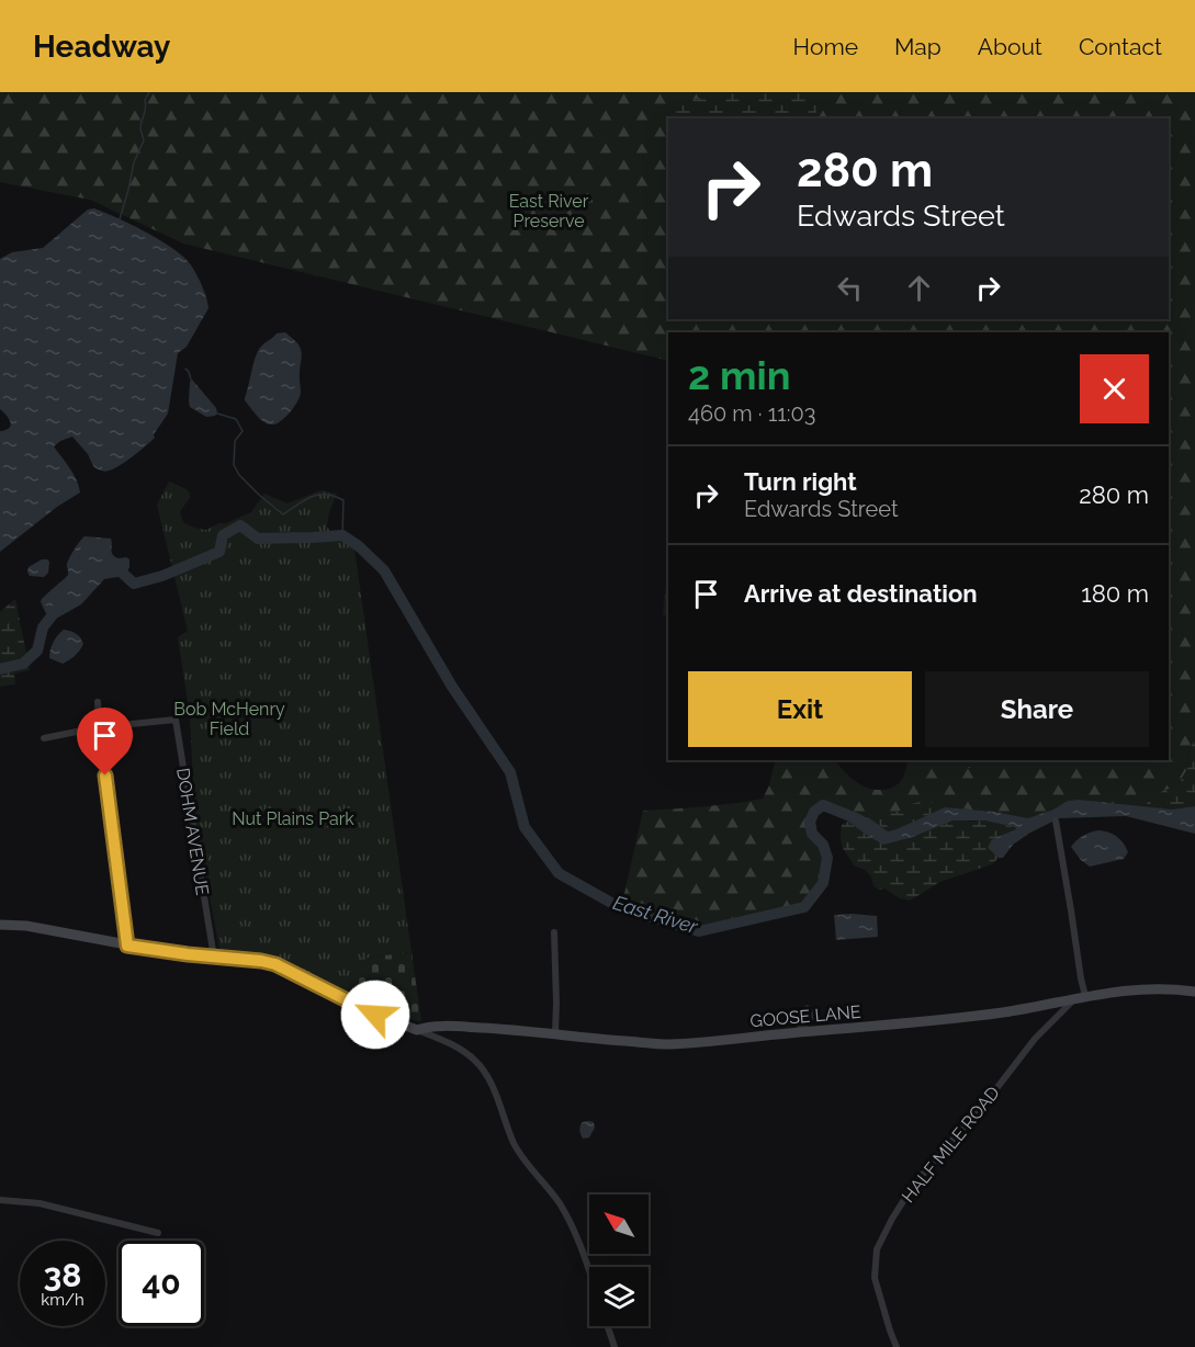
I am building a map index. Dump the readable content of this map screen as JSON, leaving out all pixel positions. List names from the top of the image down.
{
  "streets": {
    "street": ["DOHM AVENUE", "GOOSE LANE", "HALF MILE ROAD"]
  },
  "crossings": [
    ["GOOSE LANE", "HALF MILE ROAD"]
  ],
  "water": ["East River"],
  "parks": ["East River Preserve", "Bob McHenry Field", "Nut Plains Park"],
  "north": "top left",
  "page": {
    "header": "Headway",
    "nav": [
      "Home",
      "Map",
      "About",
      "Contact"
    ],
    "turn": ["280 m", "Edwards Street"],
    "heading": ["2 min", "460 m · 11:03"],
    "list": [
      {
        "name": "Turn right",
        "note": "Edwards Street",
        "value": "280 m"
      },
      {
        "name": "Arrive at destination",
        "value": "180 m"
      }
    ],
    "buttons": ["Exit", "Share"],
    "speed": "38 km/h",
    "limit": "40"
  }
}
